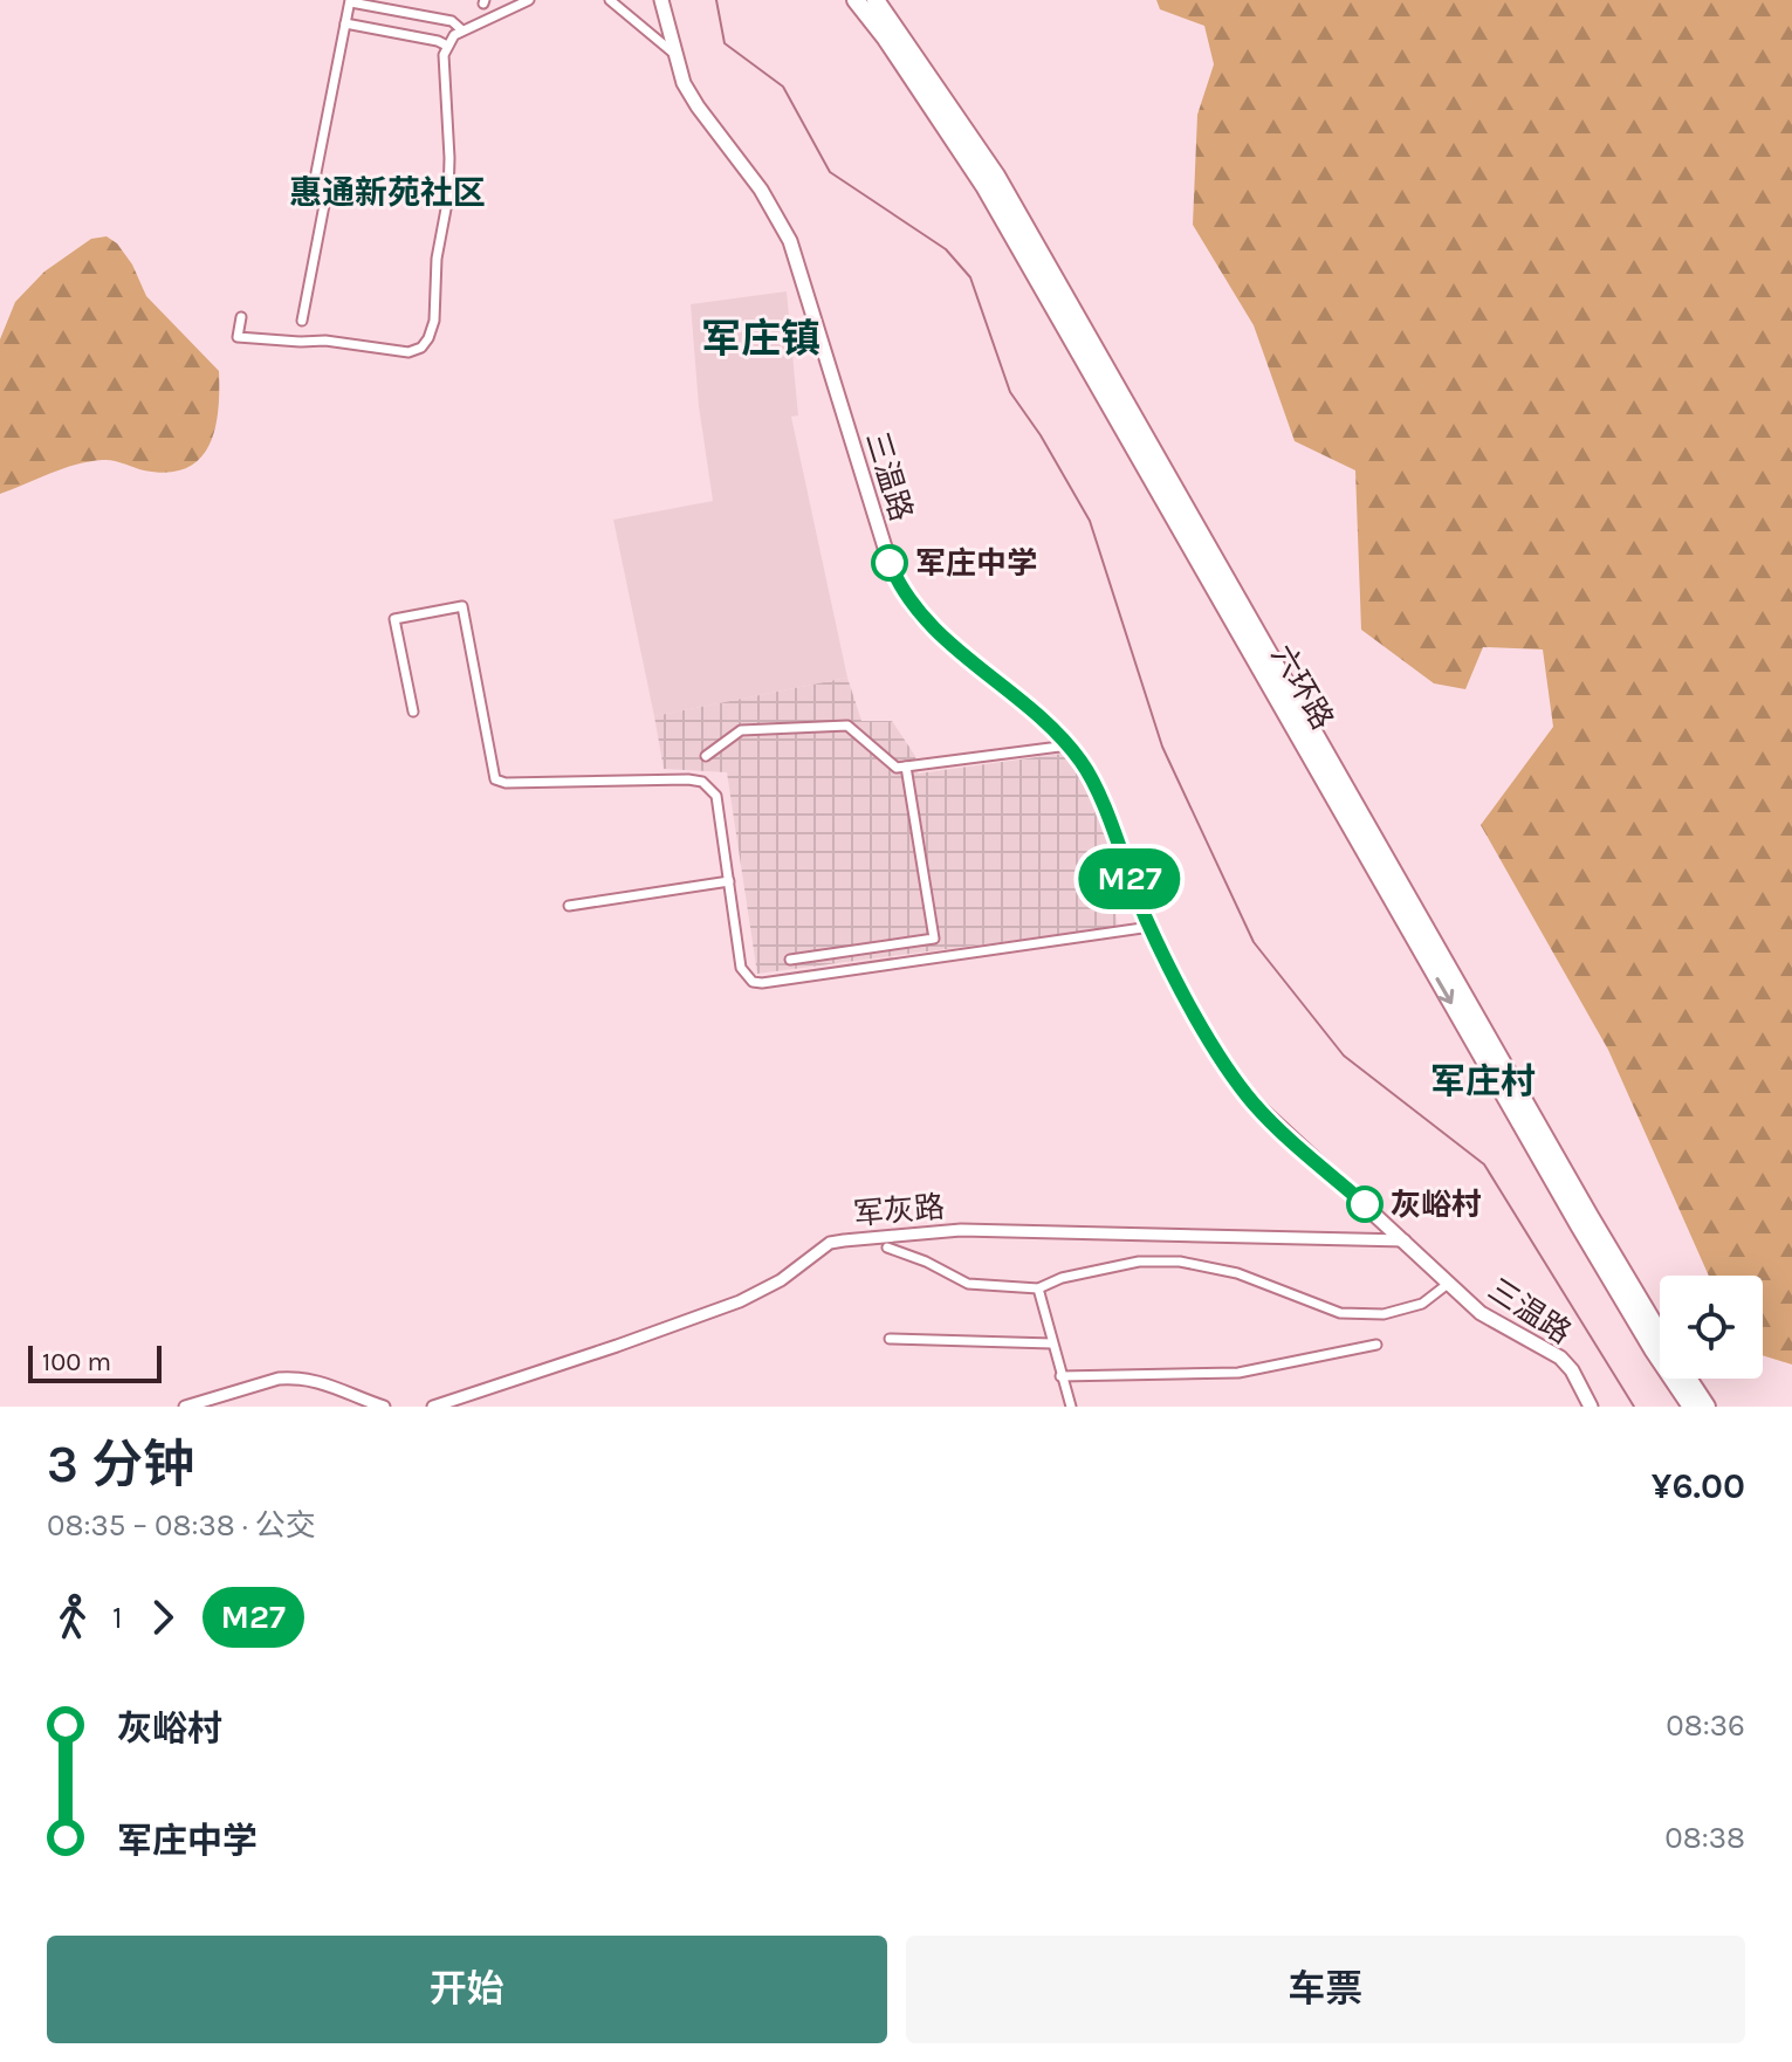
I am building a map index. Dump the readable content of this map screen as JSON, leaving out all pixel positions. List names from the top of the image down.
{
  "streets": {
    "highway": ["六环路"],
    "main road": ["三温路"],
    "street": ["军灰路"]
  },
  "crossings": [
    ["三温路", "军灰路"]
  ],
  "districts": ["惠通新苑社区", "军庄镇", "军庄村"],
  "places": ["军庄中学", "灰峪村"],
  "lines": ["bus line M27"],
  "scale_bar": "100 m",
  "page": {
    "on_map": "M27",
    "scale": "100 m",
    "heading": ["3 分钟", "08:35 – 08:38 · 公交", "¥6.00"],
    "legs": ["1", "M27"],
    "list": [
      {
        "name": "灰峪村",
        "value": "08:36"
      },
      {
        "name": "军庄中学",
        "value": "08:38"
      }
    ],
    "buttons": ["开始", "车票"]
  }
}
